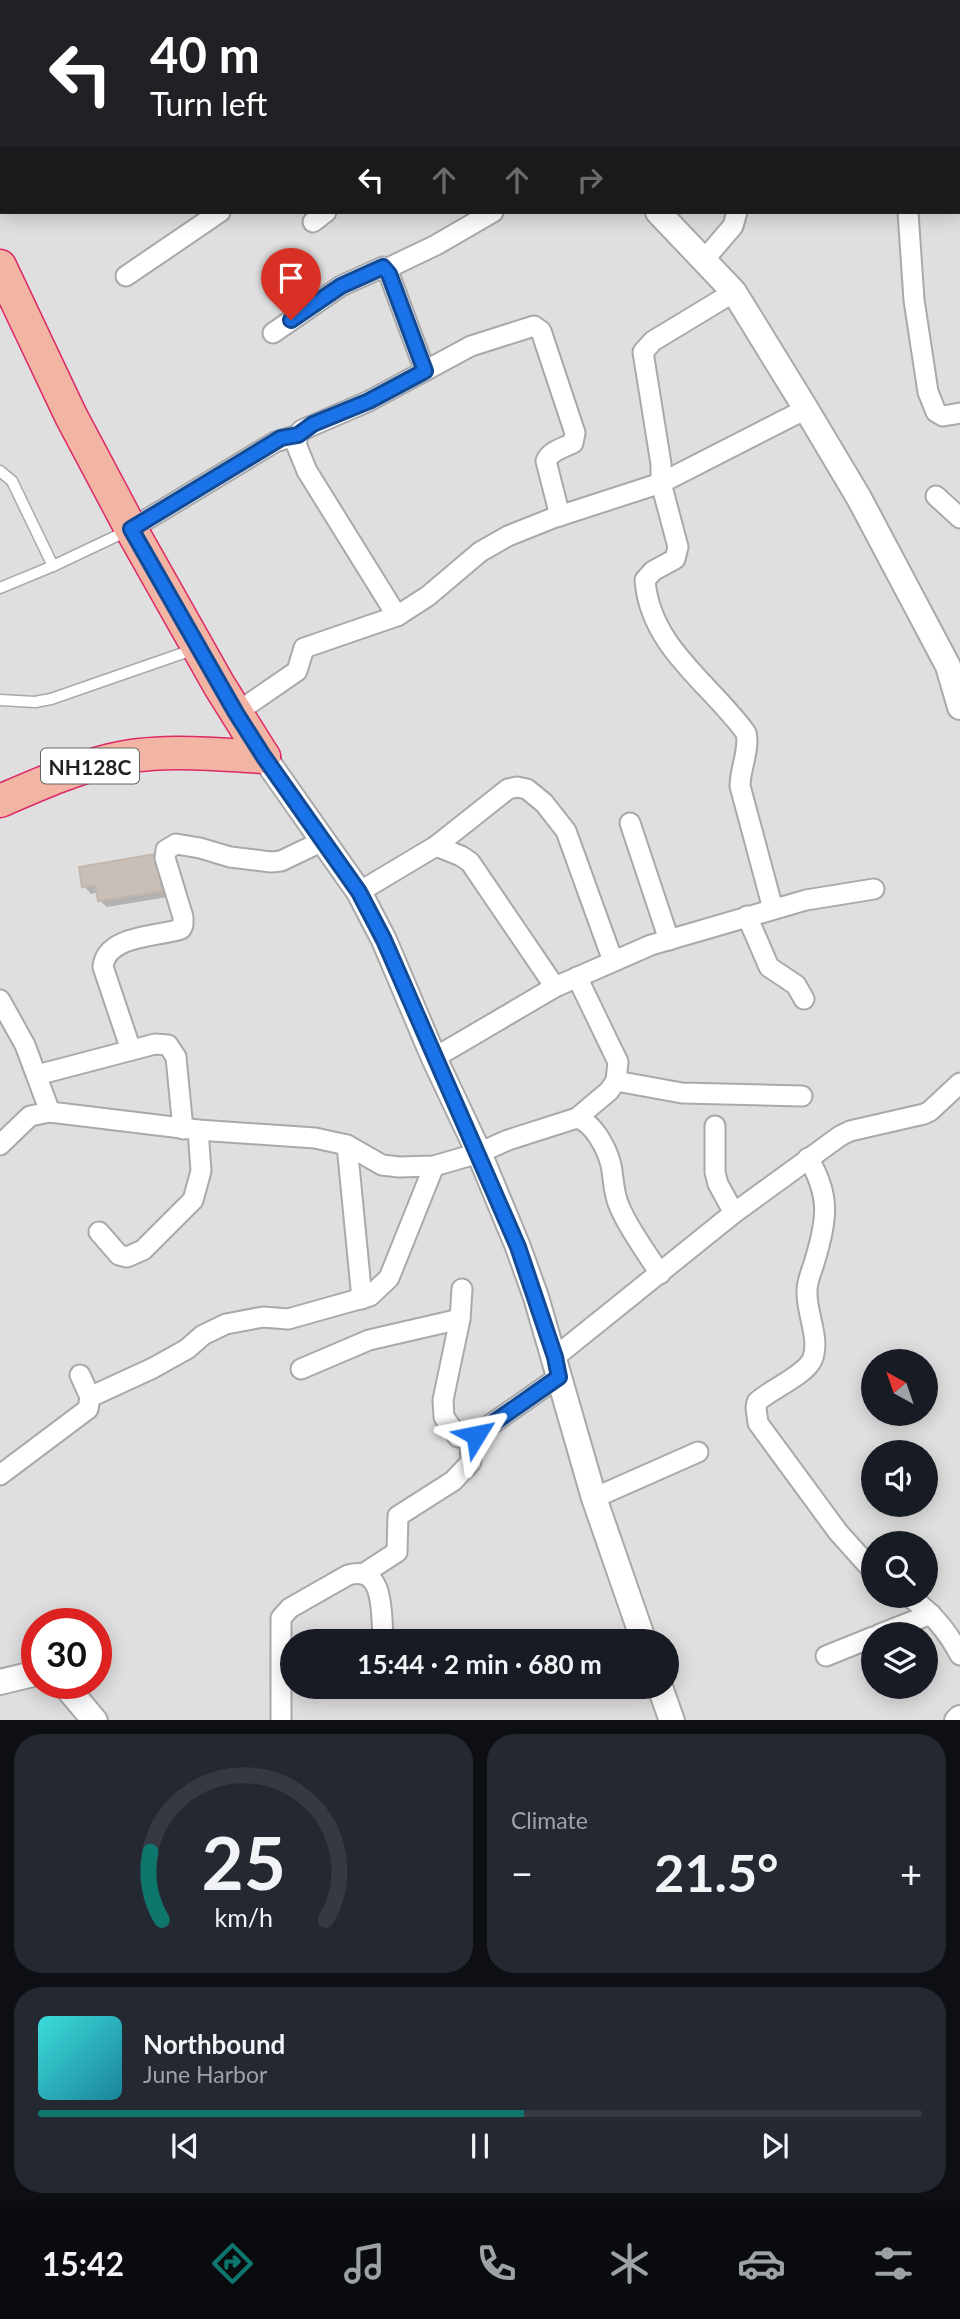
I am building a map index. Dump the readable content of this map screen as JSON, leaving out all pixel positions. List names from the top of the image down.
{
  "streets": {
    "highway": ["NH128C"]
  },
  "north": "top left",
  "page": {
    "turn": ["40 m", "Turn left"],
    "limit": "30",
    "trip": "15:44 · 2 min · 680 m",
    "tile": "Climate",
    "heat": ["−", "21.5°", "+"],
    "song": ["Northbound", "June Harbor"],
    "tabs": "15:42",
    "gauge": ["25", "km/h"]
  }
}
